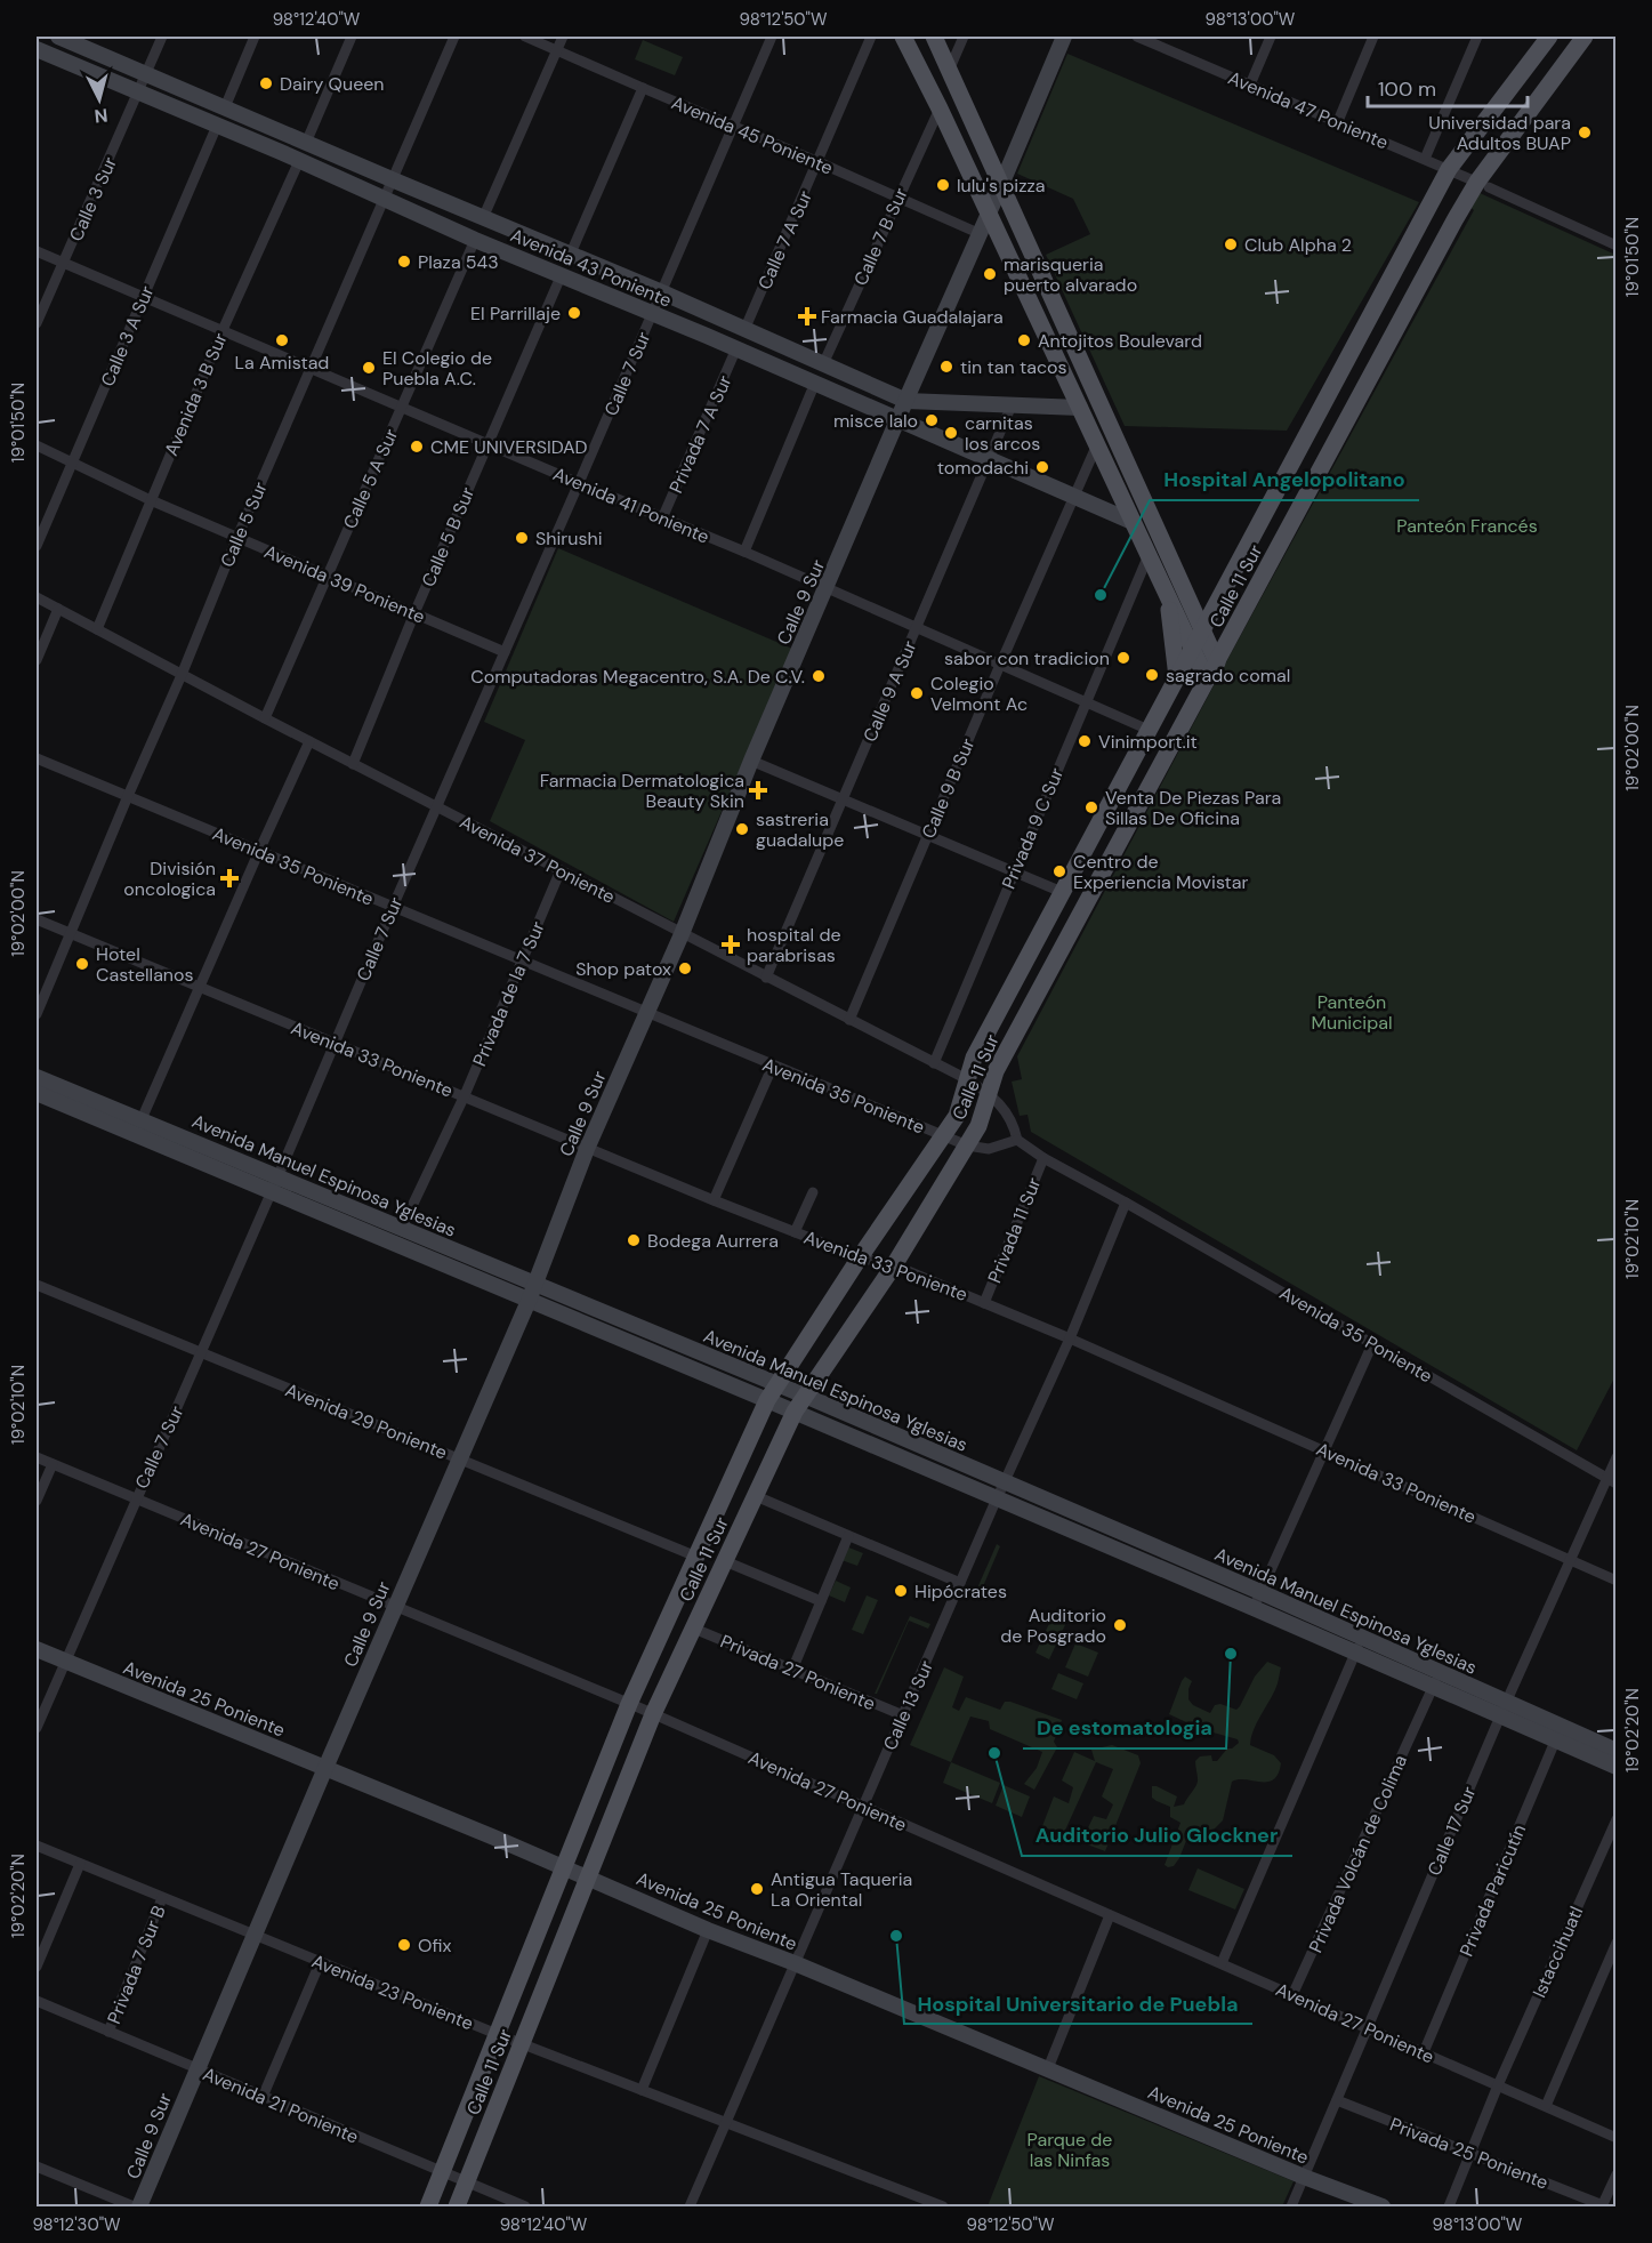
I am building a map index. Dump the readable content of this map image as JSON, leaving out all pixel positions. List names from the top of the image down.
{
  "streets": {
    "main road": [
      "Avenida 43 Poniente",
      "Calle 11 Sur",
      "Calle 9 Sur",
      "Avenida Manuel Espinosa Yglesias",
      "Avenida 25 Poniente"
    ],
    "street": [
      "Avenida 47 Poniente",
      "Avenida 45 Poniente",
      "Calle 3 Sur",
      "Calle 7 B Sur",
      "Calle 7 A Sur",
      "Calle 3 A Sur",
      "Calle 7 Sur",
      "Avenida 3 B Sur",
      "Privada 7 A Sur",
      "Calle 5 A Sur",
      "Avenida 41 Poniente",
      "Calle 5 Sur",
      "Calle 5 B Sur",
      "Avenida 39 Poniente",
      "Calle 9 A Sur",
      "Calle 9 B Sur",
      "Privada 9 C Sur",
      "Avenida 37 Poniente",
      "Avenida 35 Poniente",
      "Privada de la 7 Sur",
      "Avenida 33 Poniente",
      "Privada 11 Sur",
      "Avenida 29 Poniente",
      "Avenida 27 Poniente",
      "Privada 27 Poniente",
      "Calle 13 Sur",
      "Calle 17 Sur",
      "Privada Volcán de Colima",
      "Privada Paricutín",
      "Istaccihuatl",
      "Privada 7 Sur B",
      "Avenida 23 Poniente",
      "Avenida 21 Poniente",
      "Privada 25 Poniente"
    ]
  },
  "crossings": [
    ["Avenida 47 Poniente", "Calle 11 Sur"],
    ["Avenida 45 Poniente", "Calle 7 B Sur"],
    ["Avenida 45 Poniente", "Calle 7 A Sur"],
    ["Avenida 45 Poniente", "Calle 7 Sur"],
    ["Avenida 45 Poniente", "Calle 9 Sur"],
    ["Calle 3 Sur", "Avenida 43 Poniente"],
    ["Calle 3 Sur", "Avenida 41 Poniente"],
    ["Calle 7 B Sur", "Avenida 43 Poniente"],
    ["Calle 7 A Sur", "Avenida 43 Poniente"],
    ["Avenida 43 Poniente", "Calle 3 A Sur"],
    ["Avenida 43 Poniente", "Calle 7 Sur"],
    ["Avenida 43 Poniente", "Avenida 3 B Sur"],
    ["Avenida 43 Poniente", "Privada 7 A Sur"],
    ["Avenida 43 Poniente", "Calle 5 A Sur"],
    ["Avenida 43 Poniente", "Calle 5 Sur"],
    ["Avenida 43 Poniente", "Calle 5 B Sur"],
    ["Avenida 43 Poniente", "Calle 9 Sur"],
    ["Avenida 43 Poniente", "Calle 9 A Sur"],
    ["Avenida 43 Poniente", "Calle 9 B Sur"],
    ["Calle 3 A Sur", "Avenida 41 Poniente"],
    ["Calle 3 A Sur", "Avenida 39 Poniente"],
    ["Calle 7 Sur", "Avenida 41 Poniente"],
    ["Calle 7 Sur", "Avenida 39 Poniente"],
    ["Calle 7 Sur", "Avenida 37 Poniente"],
    ["Calle 7 Sur", "Avenida 35 Poniente"],
    ["Calle 7 Sur", "Avenida 33 Poniente"],
    ["Calle 7 Sur", "Avenida Manuel Espinosa Yglesias"],
    ["Calle 7 Sur", "Avenida 29 Poniente"],
    ["Calle 7 Sur", "Avenida 27 Poniente"],
    ["Calle 7 Sur", "Avenida 25 Poniente"],
    ["Avenida 3 B Sur", "Avenida 41 Poniente"],
    ["Avenida 3 B Sur", "Avenida 39 Poniente"],
    ["Avenida 3 B Sur", "Avenida 37 Poniente"],
    ["Privada 7 A Sur", "Avenida 41 Poniente"],
    ["Calle 5 A Sur", "Avenida 41 Poniente"],
    ["Calle 5 A Sur", "Avenida 39 Poniente"],
    ["Calle 5 A Sur", "Avenida 37 Poniente"],
    ["Avenida 41 Poniente", "Calle 5 Sur"],
    ["Avenida 41 Poniente", "Calle 5 B Sur"],
    ["Avenida 41 Poniente", "Calle 11 Sur"],
    ["Avenida 41 Poniente", "Calle 9 Sur"],
    ["Avenida 41 Poniente", "Calle 9 A Sur"],
    ["Avenida 41 Poniente", "Calle 9 B Sur"],
    ["Avenida 41 Poniente", "Privada 9 C Sur"],
    ["Calle 5 Sur", "Avenida 39 Poniente"],
    ["Calle 5 Sur", "Avenida 37 Poniente"],
    ["Calle 5 Sur", "Avenida 35 Poniente"],
    ["Calle 5 Sur", "Avenida 33 Poniente"],
    ["Calle 5 B Sur", "Avenida 39 Poniente"],
    ["Calle 5 B Sur", "Avenida 37 Poniente"],
    ["Calle 11 Sur", "Avenida 37 Poniente"],
    ["Calle 11 Sur", "Avenida 35 Poniente"],
    ["Calle 11 Sur", "Avenida 33 Poniente"],
    ["Calle 11 Sur", "Avenida Manuel Espinosa Yglesias"],
    ["Calle 11 Sur", "Avenida 29 Poniente"],
    ["Calle 11 Sur", "Avenida 27 Poniente"],
    ["Calle 11 Sur", "Privada 27 Poniente"],
    ["Calle 11 Sur", "Avenida 25 Poniente"],
    ["Calle 11 Sur", "Avenida 23 Poniente"],
    ["Calle 11 Sur", "Avenida 21 Poniente"],
    ["Calle 9 Sur", "Avenida 37 Poniente"],
    ["Calle 9 Sur", "Avenida 35 Poniente"],
    ["Calle 9 Sur", "Avenida 33 Poniente"],
    ["Calle 9 Sur", "Avenida Manuel Espinosa Yglesias"],
    ["Calle 9 Sur", "Avenida 29 Poniente"],
    ["Calle 9 Sur", "Avenida 27 Poniente"],
    ["Calle 9 Sur", "Avenida 25 Poniente"],
    ["Calle 9 Sur", "Avenida 23 Poniente"],
    ["Calle 9 Sur", "Avenida 21 Poniente"],
    ["Calle 9 A Sur", "Avenida 37 Poniente"],
    ["Calle 9 B Sur", "Avenida 37 Poniente"],
    ["Privada 9 C Sur", "Avenida 37 Poniente"],
    ["Avenida 37 Poniente", "Avenida 35 Poniente"],
    ["Avenida 37 Poniente", "Privada de la 7 Sur"],
    ["Avenida 35 Poniente", "Privada de la 7 Sur"],
    ["Avenida 35 Poniente", "Privada 11 Sur"],
    ["Avenida 35 Poniente", "Calle 13 Sur"],
    ["Avenida 35 Poniente", "Calle 17 Sur"],
    ["Privada de la 7 Sur", "Avenida 33 Poniente"],
    ["Privada de la 7 Sur", "Avenida Manuel Espinosa Yglesias"],
    ["Avenida 33 Poniente", "Privada 11 Sur"],
    ["Avenida 33 Poniente", "Calle 13 Sur"],
    ["Avenida 33 Poniente", "Calle 17 Sur"],
    ["Avenida Manuel Espinosa Yglesias", "Calle 13 Sur"],
    ["Avenida Manuel Espinosa Yglesias", "Calle 17 Sur"],
    ["Avenida Manuel Espinosa Yglesias", "Privada Volcán de Colima"],
    ["Avenida Manuel Espinosa Yglesias", "Privada Paricutín"],
    ["Avenida 27 Poniente", "Calle 13 Sur"],
    ["Avenida 27 Poniente", "Calle 17 Sur"],
    ["Avenida 27 Poniente", "Privada Volcán de Colima"],
    ["Avenida 27 Poniente", "Privada Paricutín"],
    ["Avenida 27 Poniente", "Istaccihuatl"],
    ["Privada 27 Poniente", "Calle 13 Sur"],
    ["Avenida 25 Poniente", "Calle 13 Sur"],
    ["Avenida 25 Poniente", "Calle 17 Sur"],
    ["Calle 13 Sur", "Avenida 23 Poniente"],
    ["Calle 17 Sur", "Privada 25 Poniente"],
    ["Istaccihuatl", "Privada 25 Poniente"],
    ["Privada 7 Sur B", "Avenida 23 Poniente"],
    ["Privada 7 Sur B", "Avenida 21 Poniente"]
  ],
  "parks": ["Panteón Francés", "Panteón Municipal", "Parque de las Ninfas"],
  "places": {
    "other": [
      "Dairy Queen",
      "Universidad para Adultos BUAP",
      "lulu's pizza",
      "Club Alpha 2",
      "Plaza 543",
      "marisqueria puerto alvarado",
      "El Parrillaje",
      "La Amistad",
      "Antojitos Boulevard",
      "tin tan tacos",
      "El Colegio de Puebla A.C.",
      "misce lalo",
      "carnitas los arcos",
      "CME UNIVERSIDAD",
      "tomodachi",
      "Shirushi",
      "Hospital Angelopolitano",
      "sabor con tradicion",
      "sagrado comal",
      "Computadoras Megacentro, S.A. De C.V.",
      "Colegio Velmont Ac",
      "Vinimport.it",
      "Venta De Piezas Para Sillas De Oficina",
      "sastreria guadalupe",
      "Centro de Experiencia Movistar",
      "Hotel Castellanos",
      "Shop patox",
      "Bodega Aurrera",
      "Hipócrates",
      "Auditorio de Posgrado",
      "De estomatologia",
      "Auditorio Julio Glockner",
      "Antigua Taqueria La Oriental",
      "Hospital Universitario de Puebla",
      "Ofix"
    ],
    "health": [
      "Farmacia Guadalajara",
      "Farmacia Dermatologica Beauty Skin",
      "División oncologica",
      "hospital de parabrisas"
    ]
  },
  "scale_bar": "100 m",
  "north": "bottom",
  "coordinates": [
    "98°12'40\"W",
    "98°12'50\"W",
    "98°13'00\"W",
    "19°01'50\"N",
    "19°02'00\"N",
    "19°02'10\"N",
    "19°02'20\"N",
    "98°12'30\"W"
  ]
}
